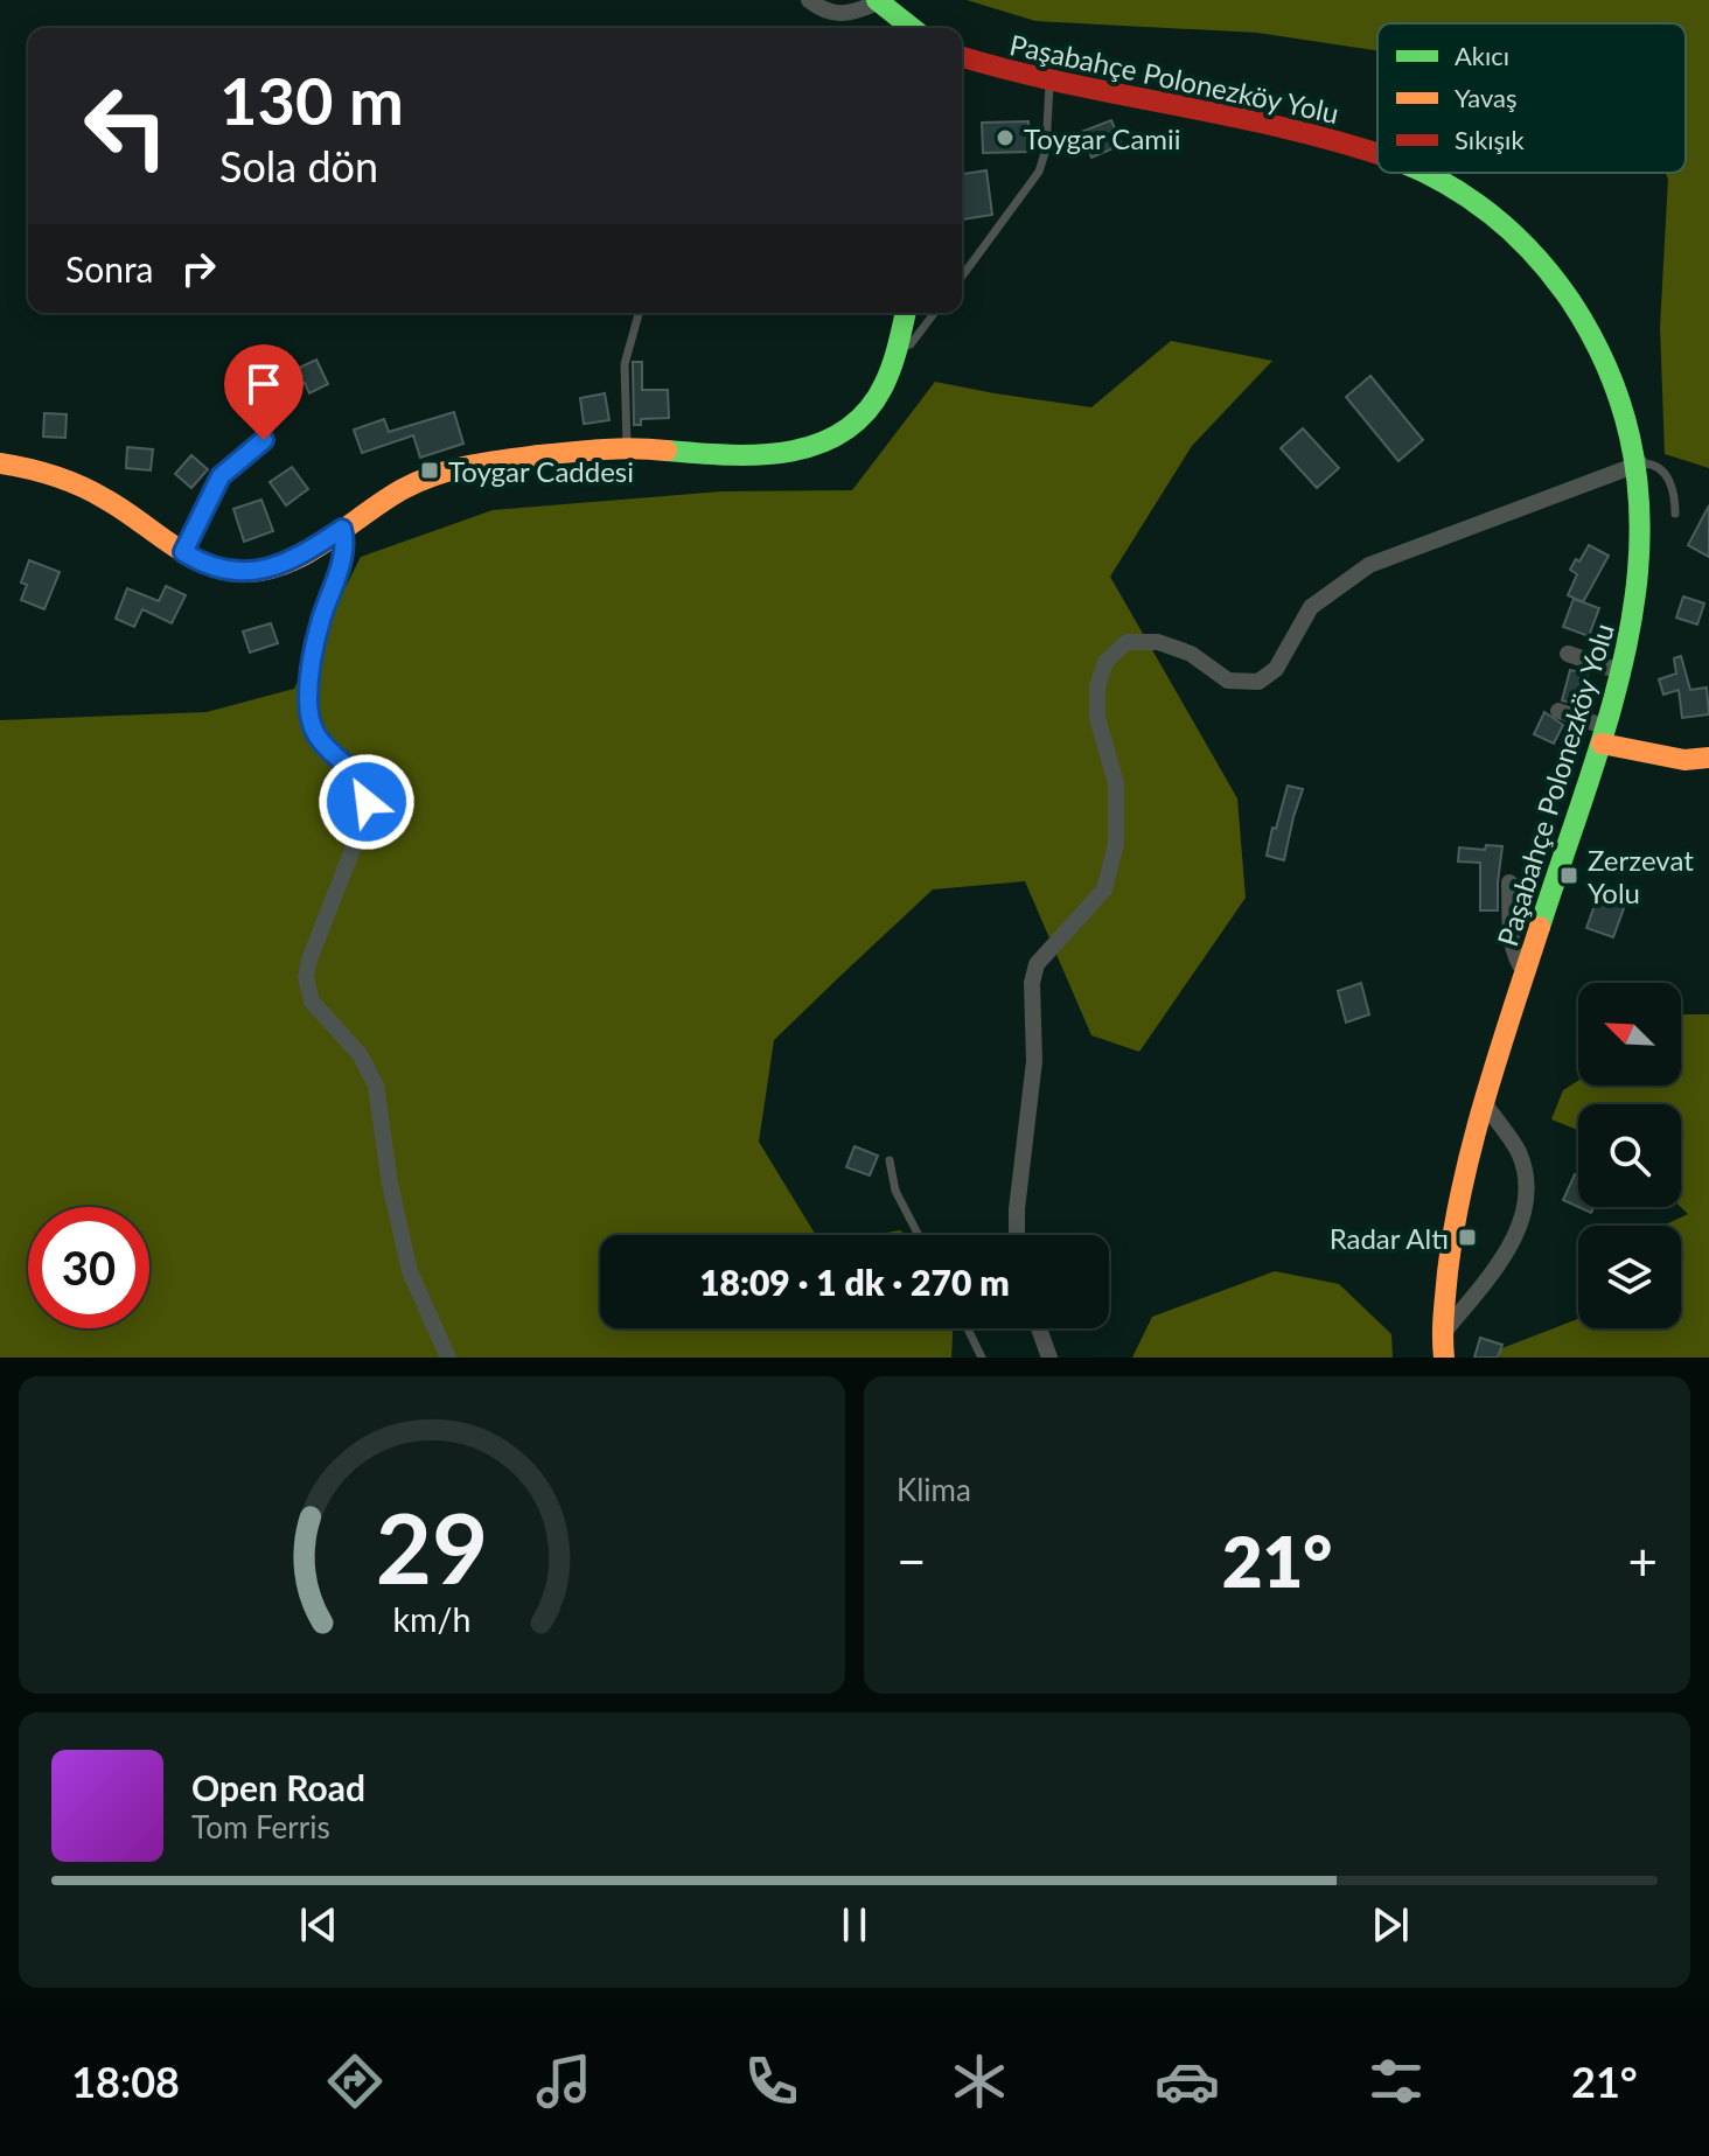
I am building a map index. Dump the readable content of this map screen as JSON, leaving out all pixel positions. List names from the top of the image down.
{
  "streets": {
    "main road": ["Paşabahçe Polonezköy Yolu"]
  },
  "places": {
    "other": ["Toygar Camii"],
    "transit": ["Toygar Caddesi", "Zerzevat Yolu", "Radar Altı"]
  },
  "legend": ["Akıcı", "Yavaş", "Sıkışık"],
  "north": "top left",
  "page": {
    "turn": ["130 m", "Sola dön"],
    "then": "Sonra",
    "limit": "30",
    "trip": "18:09 · 1 dk · 270 m",
    "tile": "Klima",
    "heat": ["−", "21°", "+"],
    "song": ["Open Road", "Tom Ferris"],
    "tabs": ["18:08", "21°"],
    "gauge": ["29", "km/h"]
  }
}
